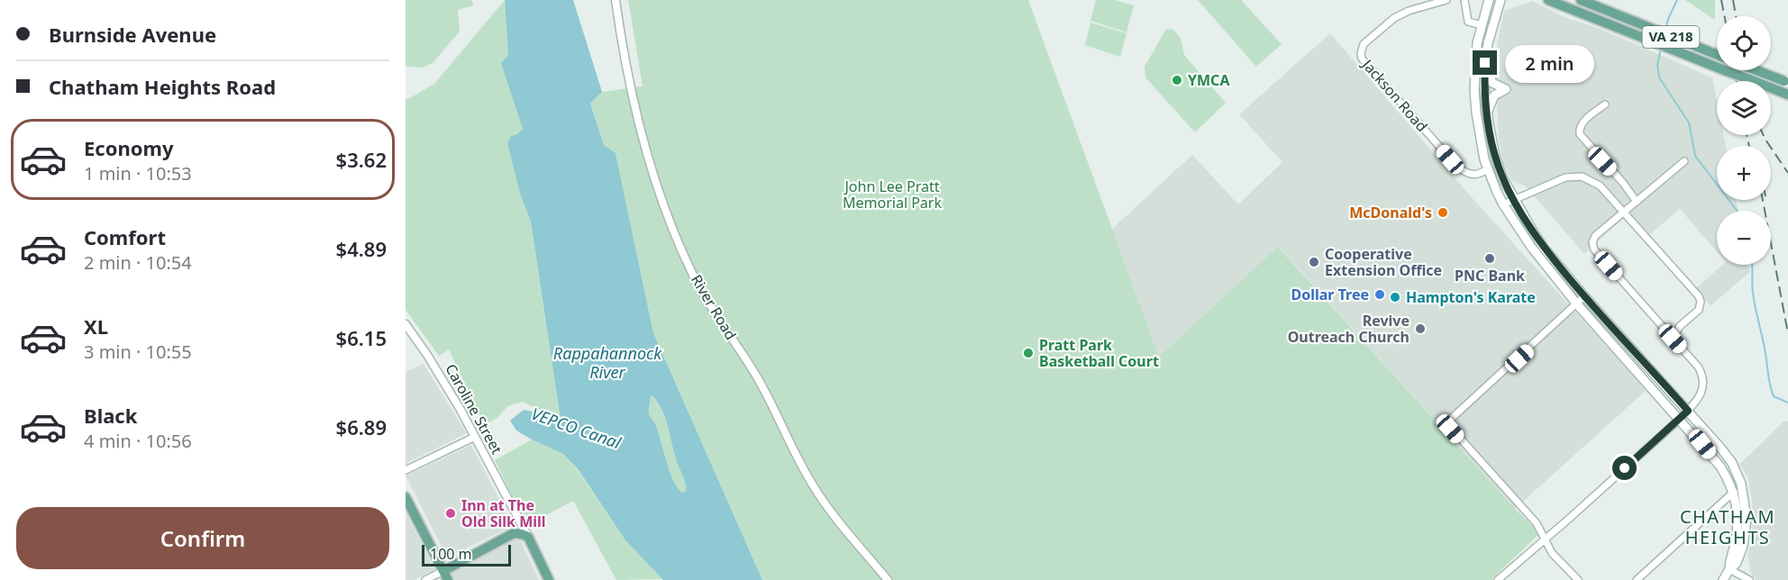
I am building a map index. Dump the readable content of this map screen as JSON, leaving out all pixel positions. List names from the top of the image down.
{
  "streets": {
    "main road": ["VA 218", "Caroline Street"],
    "street": ["Jackson Road", "River Road"]
  },
  "districts": ["CHATHAM HEIGHTS"],
  "water": ["Rappahannock River", "VEPCO Canal"],
  "parks": ["John Lee Pratt Memorial Park"],
  "places": [
    "YMCA",
    "McDonald's",
    "PNC Bank",
    "Cooperative Extension Office",
    "Dollar Tree",
    "Hampton's Karate",
    "Revive Outreach Church",
    "Pratt Park Basketball Court",
    "Inn at The Old Silk Mill"
  ],
  "scale_bar": "100 m",
  "page": {
    "banner": ["Burnside Avenue", "Chatham Heights Road"],
    "map_buttons": ["+", "−"],
    "bubble": "2 min",
    "list": [
      {
        "name": "Economy",
        "note": "1 min · 10:53",
        "value": "$3.62"
      },
      {
        "name": "Comfort",
        "note": "2 min · 10:54",
        "value": "$4.89"
      },
      {
        "name": "XL",
        "note": "3 min · 10:55",
        "value": "$6.15"
      },
      {
        "name": "Black",
        "note": "4 min · 10:56",
        "value": "$6.89"
      }
    ],
    "buttons": "Confirm",
    "scale": "100 m"
  }
}
